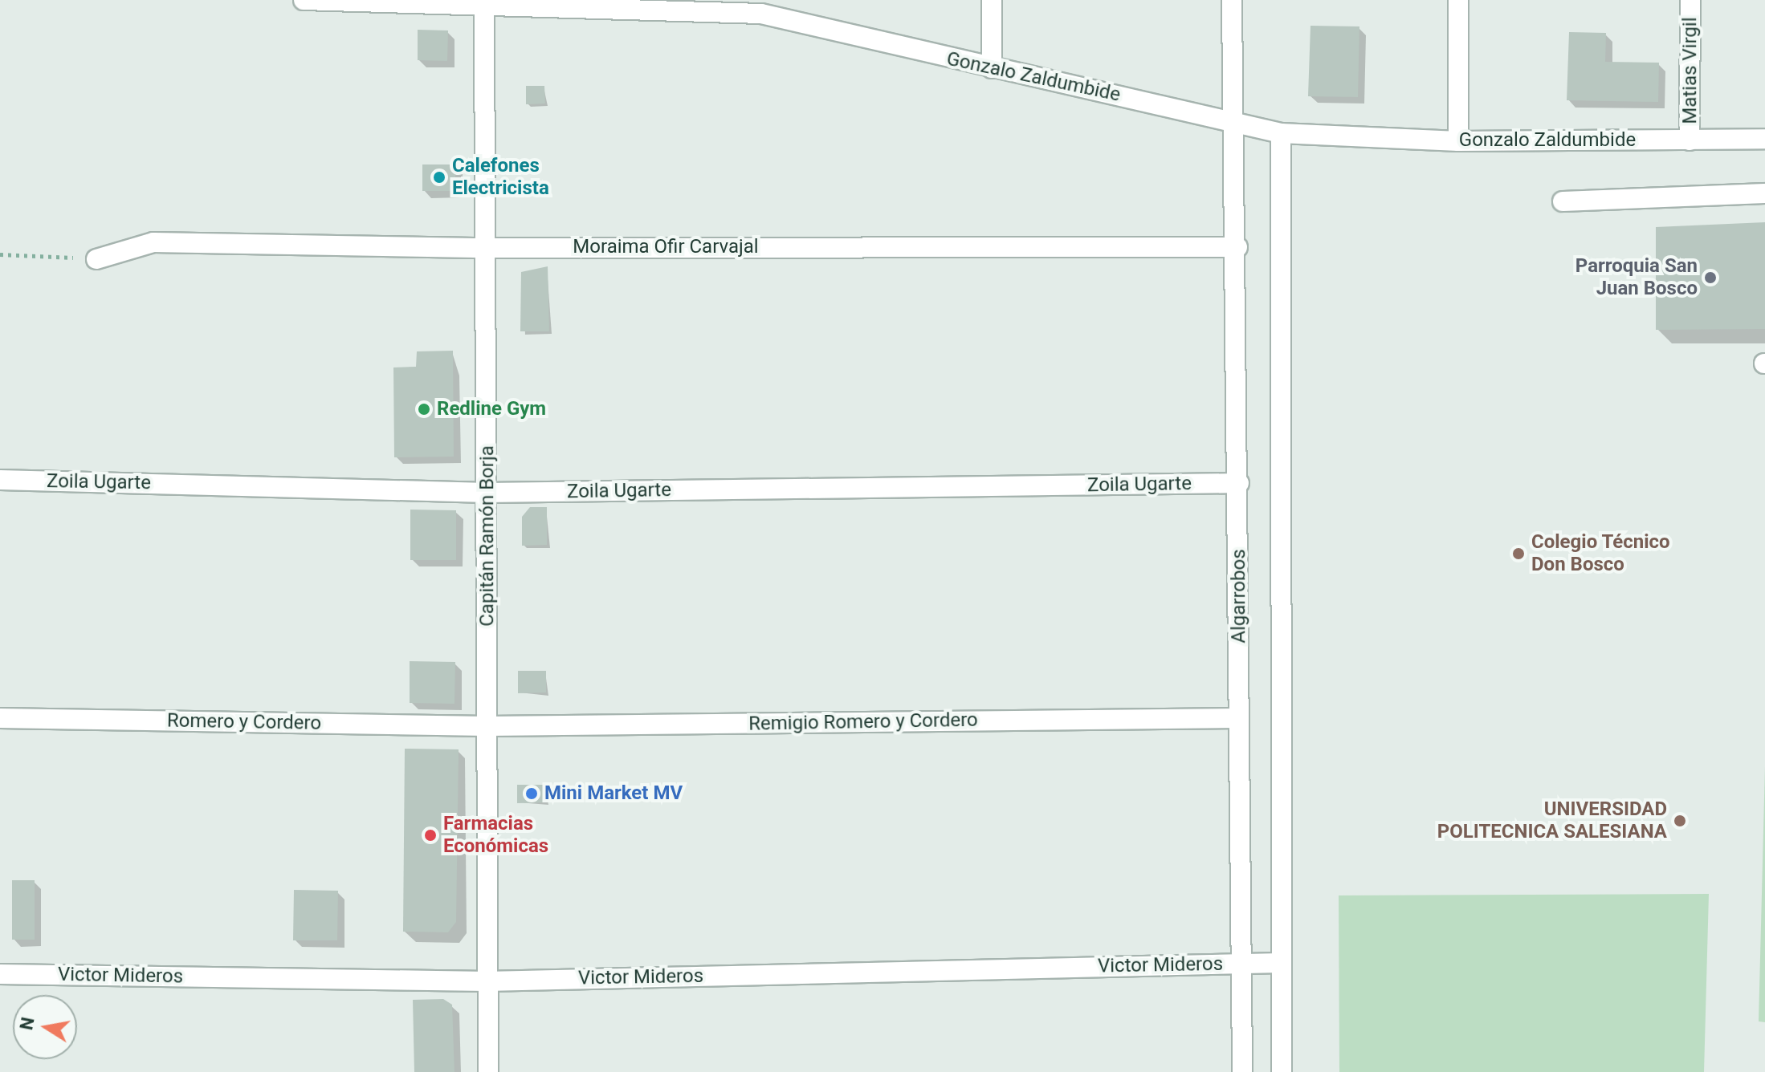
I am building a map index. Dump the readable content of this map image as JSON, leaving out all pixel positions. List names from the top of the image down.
{
  "streets": {
    "street": [
      "Matias Virgil",
      "Gonzalo Zaldumbide",
      "Moraima Ofir Carvajal",
      "Zoila Ugarte",
      "Capitán Ramón Borja",
      "Algarrobos",
      "Romero y Cordero",
      "Remigio Romero y Cordero",
      "Victor Mideros"
    ]
  },
  "crossings": [
    ["Matias Virgil", "Gonzalo Zaldumbide"],
    ["Gonzalo Zaldumbide", "Capitán Ramón Borja"],
    ["Gonzalo Zaldumbide", "Algarrobos"],
    ["Moraima Ofir Carvajal", "Capitán Ramón Borja"],
    ["Moraima Ofir Carvajal", "Algarrobos"],
    ["Zoila Ugarte", "Capitán Ramón Borja"],
    ["Zoila Ugarte", "Algarrobos"],
    ["Capitán Ramón Borja", "Romero y Cordero"],
    ["Capitán Ramón Borja", "Remigio Romero y Cordero"],
    ["Capitán Ramón Borja", "Victor Mideros"],
    ["Algarrobos", "Remigio Romero y Cordero"],
    ["Algarrobos", "Victor Mideros"],
    ["Romero y Cordero", "Remigio Romero y Cordero"]
  ],
  "places": [
    "Calefones Electricista",
    "Parroquia San Juan Bosco",
    "Redline Gym",
    "Colegio Técnico Don Bosco",
    "Mini Market MV",
    "UNIVERSIDAD POLITECNICA SALESIANA",
    "Farmacias Económicas"
  ],
  "north": "left"
}
